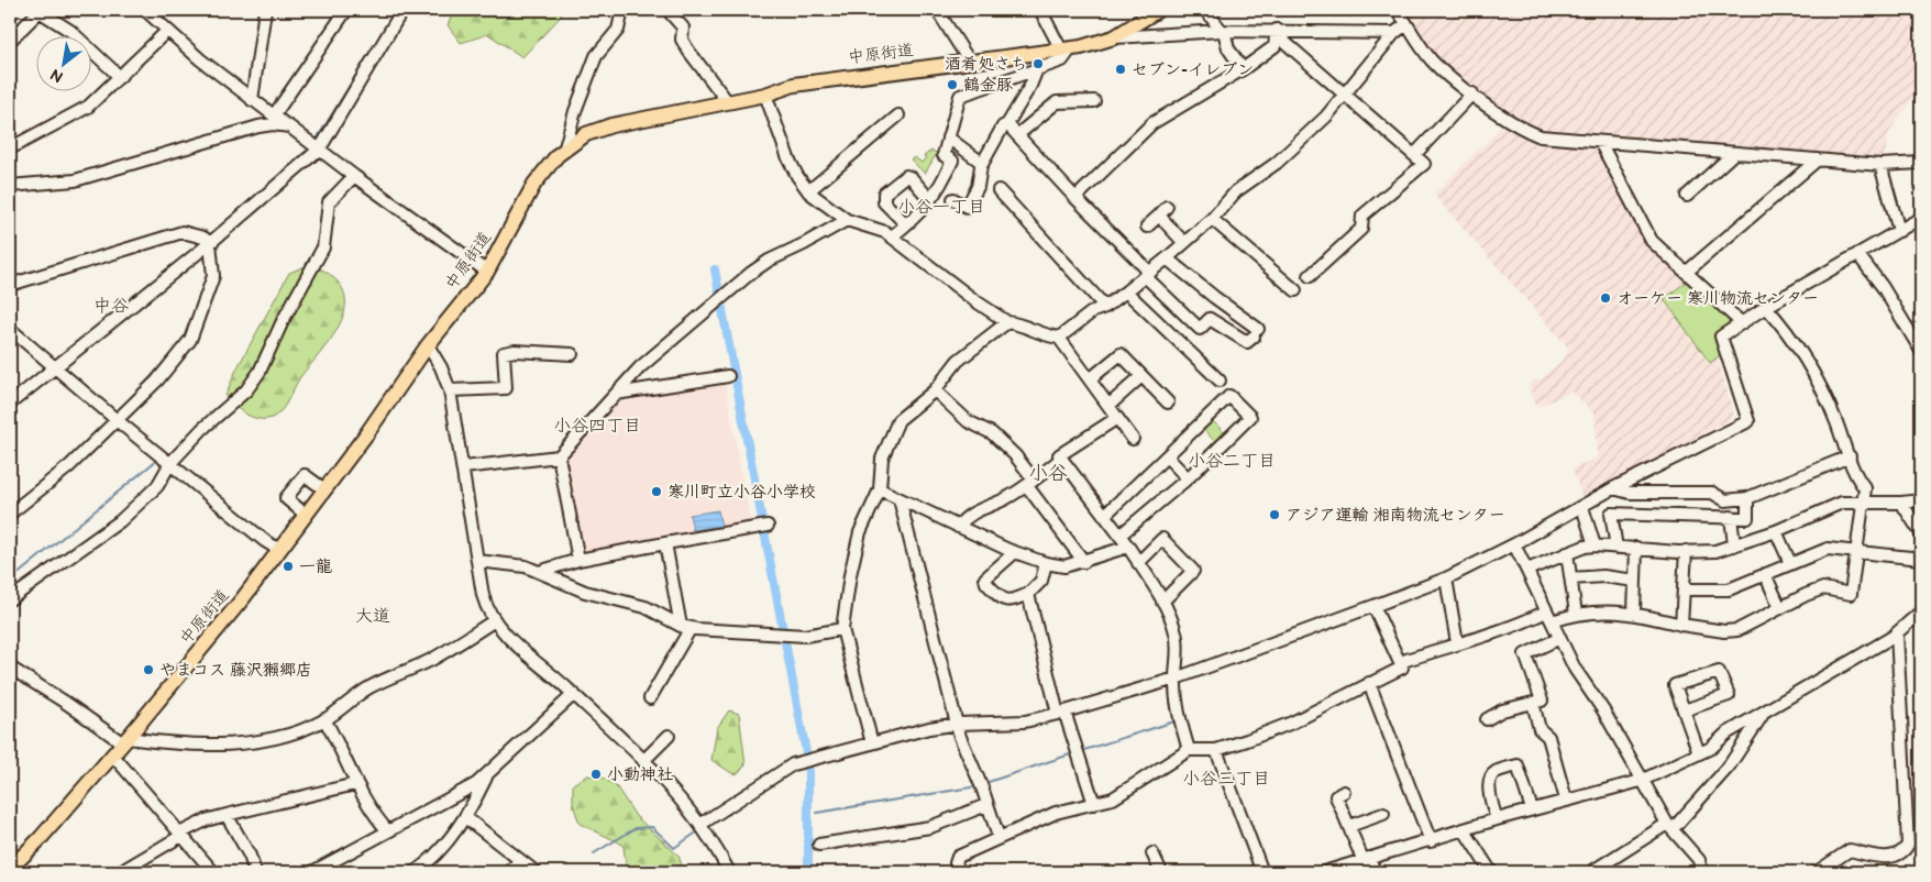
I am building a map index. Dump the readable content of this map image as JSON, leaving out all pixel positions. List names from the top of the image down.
{
  "streets": {
    "main road": ["中原街道"]
  },
  "districts": [
    "小谷一丁目",
    "中谷",
    "小谷四丁目",
    "小谷二丁目",
    "小谷",
    "大道",
    "小谷三丁目"
  ],
  "places": [
    "酒肴処さち",
    "セブン-イレブン",
    "鶴金豚",
    "オーケー 寒川物流センター",
    "寒川町立小谷小学校",
    "アジア運輸 湘南物流センター",
    "一龍",
    "やまコス 藤沢獺郷店",
    "小動神社"
  ],
  "north": "bottom left"
}
